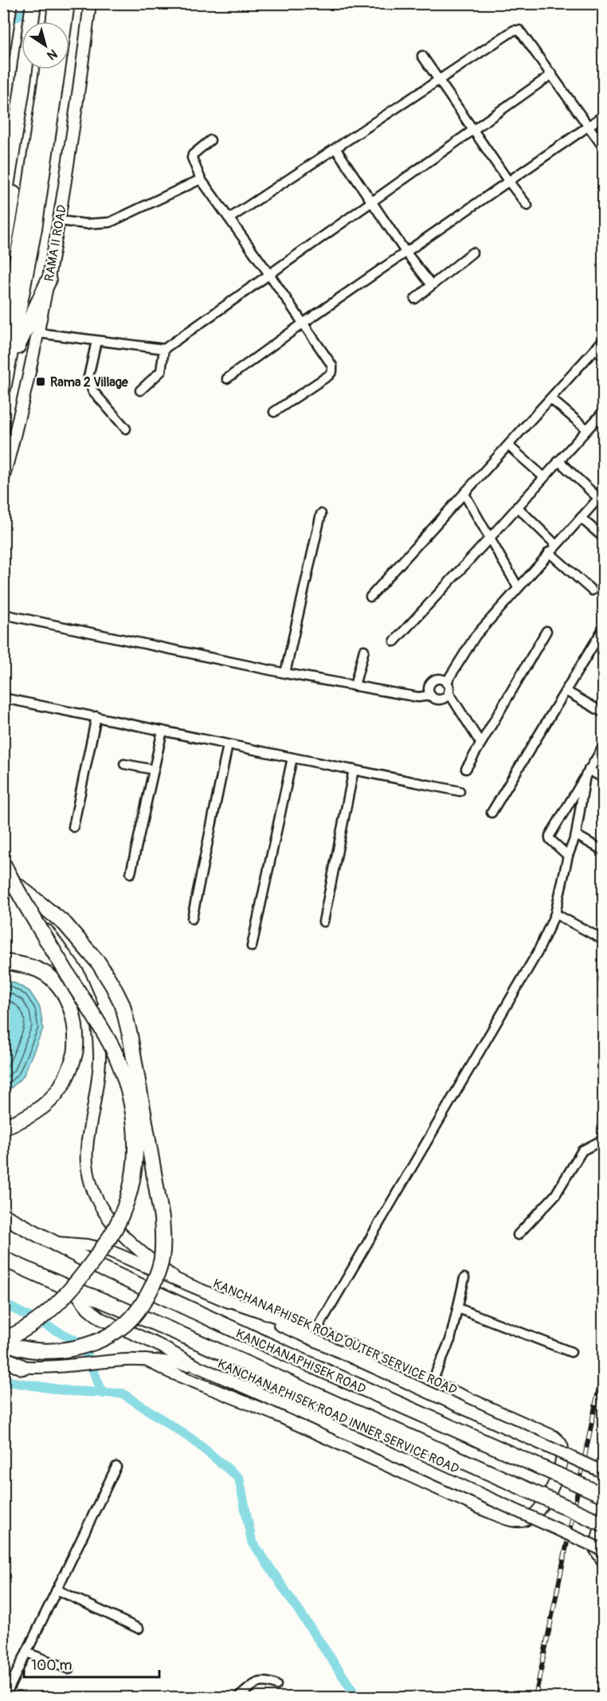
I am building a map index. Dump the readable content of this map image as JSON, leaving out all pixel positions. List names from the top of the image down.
{
  "streets": {
    "highway": ["RAMA II ROAD", "KANCHANAPHISEK ROAD"],
    "main road": ["KANCHANAPHISEK ROAD OUTER SERVICE ROAD", "KANCHANAPHISEK ROAD INNER SERVICE ROAD"]
  },
  "crossings": [
    ["KANCHANAPHISEK ROAD OUTER SERVICE ROAD", "KANCHANAPHISEK ROAD"],
    ["KANCHANAPHISEK ROAD", "KANCHANAPHISEK ROAD INNER SERVICE ROAD"]
  ],
  "places": {
    "transit": ["Rama 2 Village"]
  },
  "scale_bar": "100 m",
  "north": "bottom right"
}
